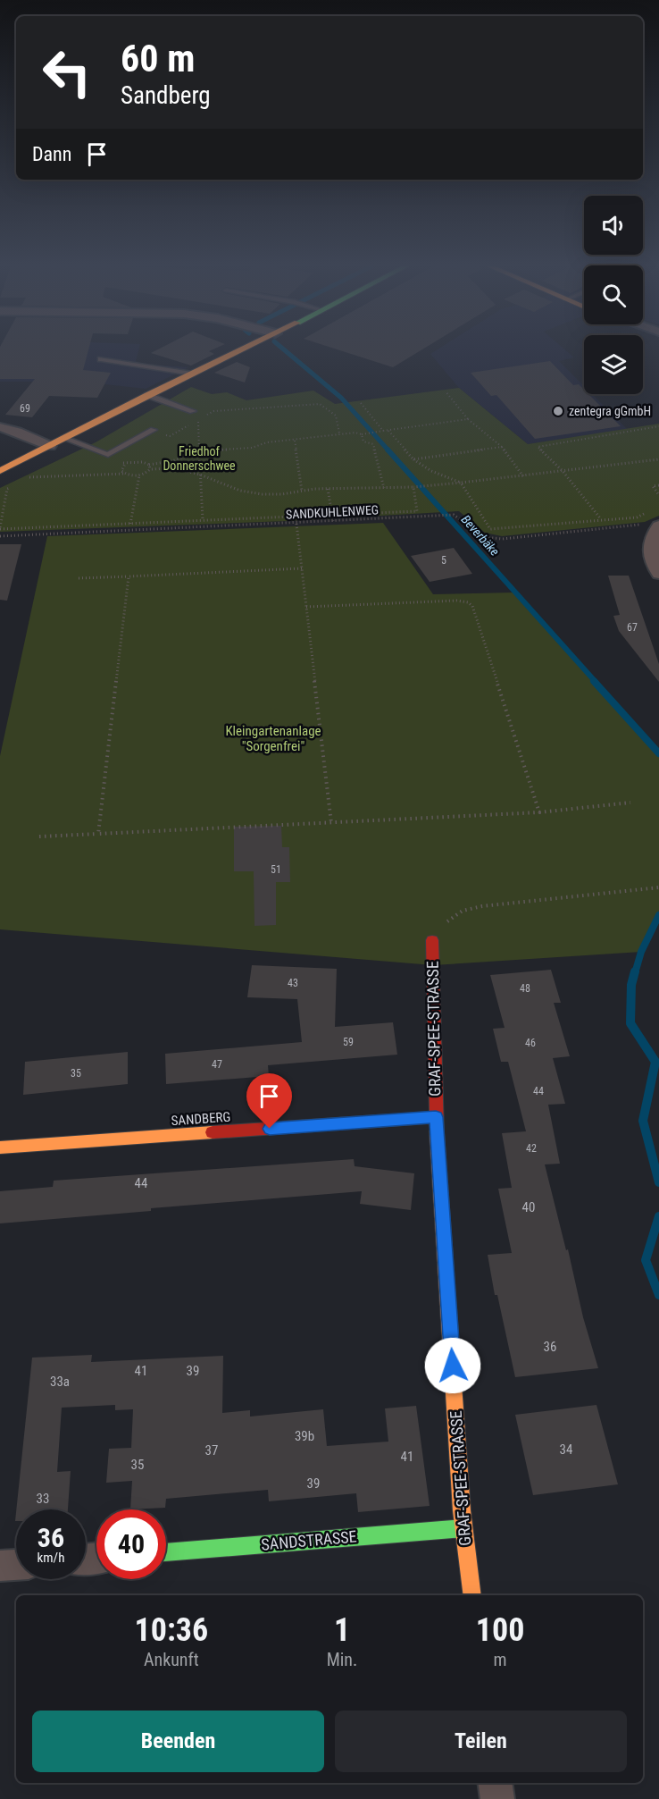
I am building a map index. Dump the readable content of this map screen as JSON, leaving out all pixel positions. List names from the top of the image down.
{
  "streets": {
    "street": ["GRAF-SPEE-STRASSE", "SANDBERG", "SANDSTRASSE"],
    "path": ["SANDKUHLENWEG"]
  },
  "crossings": [
    ["GRAF-SPEE-STRASSE", "SANDBERG"],
    ["GRAF-SPEE-STRASSE", "SANDSTRASSE"]
  ],
  "water": ["Beverbäke"],
  "parks": ["Friedhof Donnerschwee", "Kleingartenanlage \"Sorgenfrei\""],
  "places": ["zentegra gGmbH"],
  "house_numbers": [
    "69",
    "5",
    "67",
    "51",
    "43",
    "48",
    "59",
    "46",
    "47",
    "35",
    "44",
    "42",
    "44",
    "40",
    "36",
    "41",
    "39",
    "33a",
    "39b",
    "34",
    "37",
    "41",
    "35",
    "39",
    "33"
  ],
  "page": {
    "turn": ["60 m", "Sandberg"],
    "then": "Dann",
    "speed": "36 km/h",
    "limit": "40",
    "eta": [
      "10:36",
      "Ankunft",
      "1",
      "Min.",
      "100",
      "m"
    ],
    "buttons": ["Beenden", "Teilen"]
  }
}
